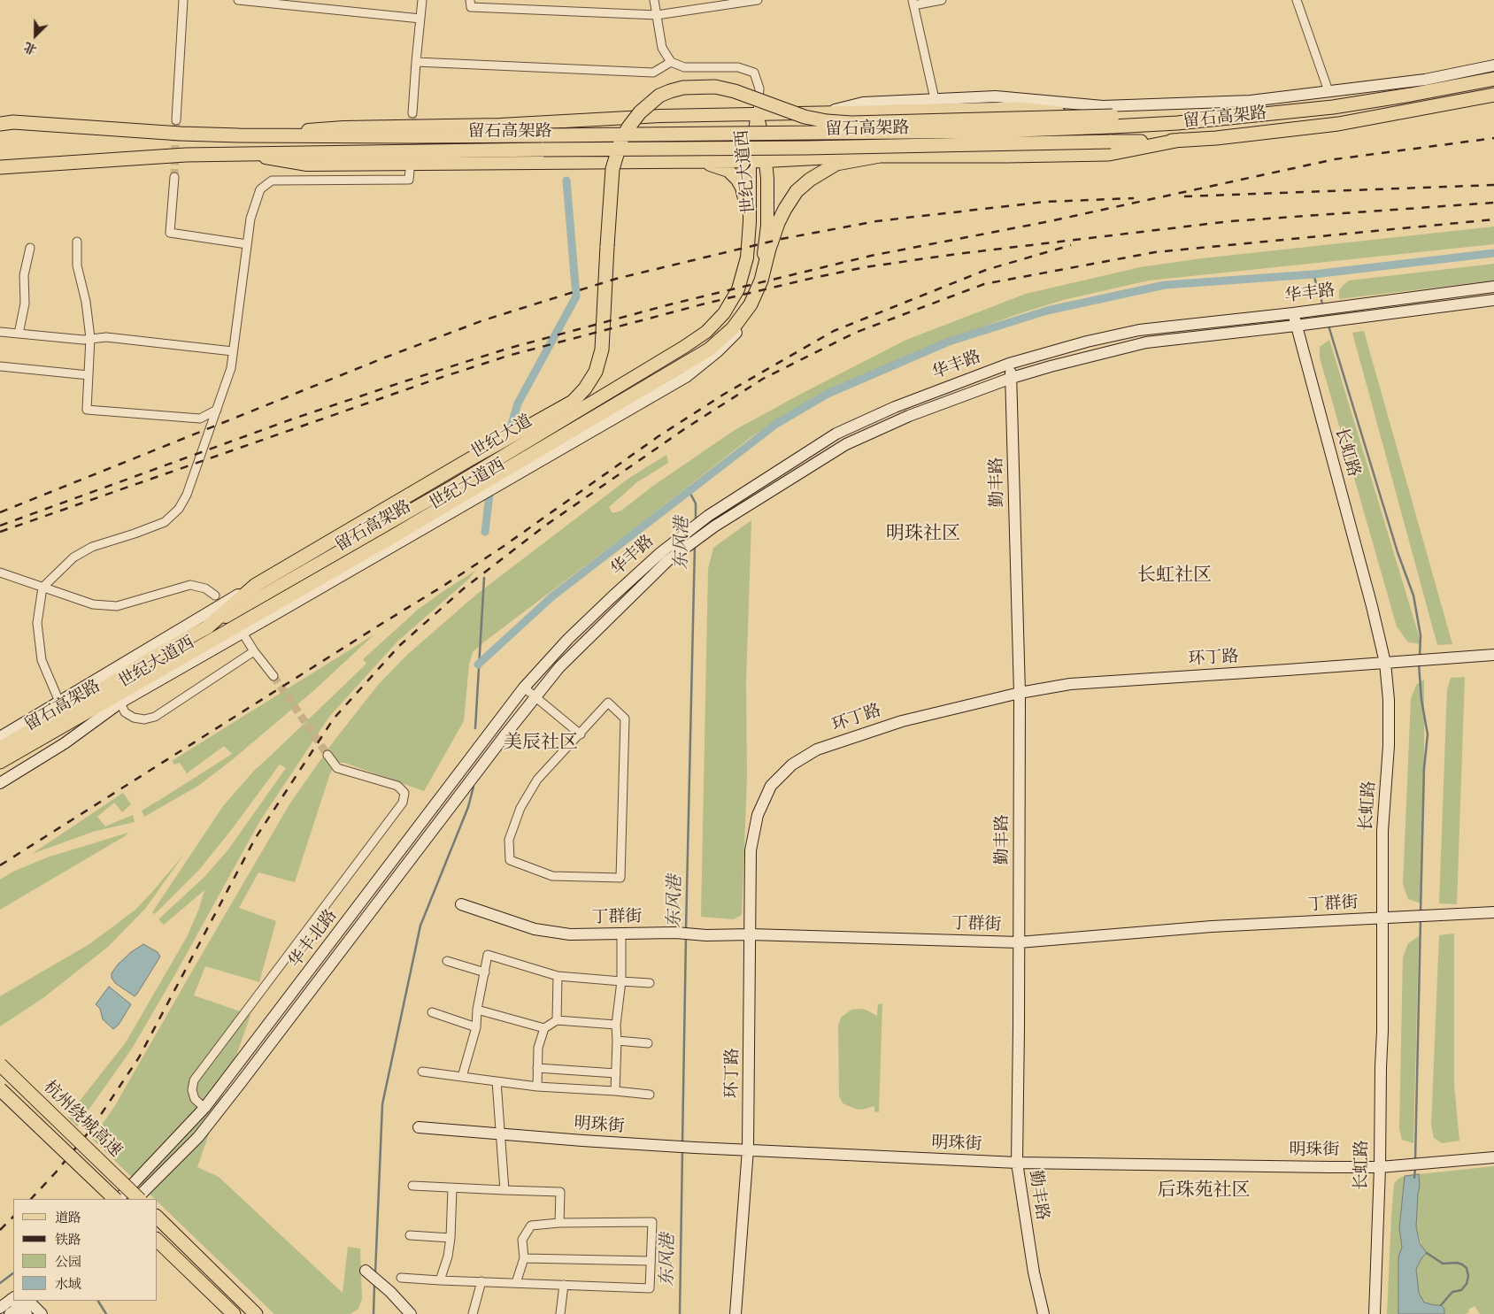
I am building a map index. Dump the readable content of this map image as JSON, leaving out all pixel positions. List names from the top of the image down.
{
  "streets": {
    "highway": ["留石高架路", "杭州绕城高速"],
    "main road": [
      "世纪大道西",
      "华丰路",
      "世纪大道",
      "长虹路",
      "勤丰路",
      "环丁路",
      "丁群街",
      "华丰北路",
      "明珠街"
    ]
  },
  "crossings": [
    ["留石高架路", "世纪大道西"],
    ["留石高架路", "世纪大道"],
    ["世纪大道西", "世纪大道"],
    ["华丰路", "长虹路"],
    ["华丰路", "勤丰路"],
    ["华丰路", "华丰北路"],
    ["长虹路", "环丁路"],
    ["长虹路", "丁群街"],
    ["长虹路", "明珠街"],
    ["勤丰路", "环丁路"],
    ["勤丰路", "丁群街"],
    ["勤丰路", "明珠街"],
    ["环丁路", "丁群街"],
    ["环丁路", "明珠街"]
  ],
  "districts": [
    "明珠社区",
    "长虹社区",
    "美辰社区",
    "后珠苑社区"
  ],
  "water": ["东风港"],
  "legend": [
    "道路",
    "铁路",
    "公园",
    "水域"
  ],
  "north": "bottom left"
}
